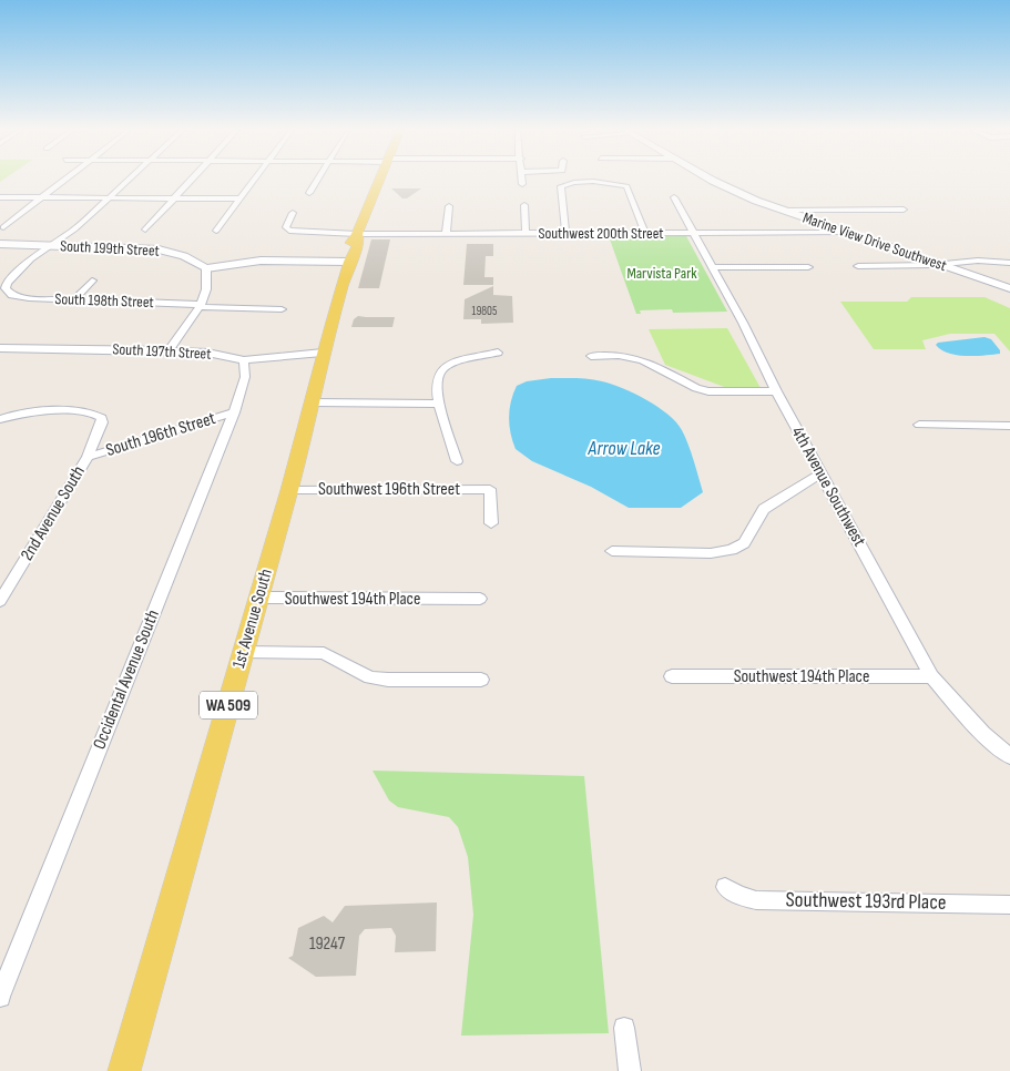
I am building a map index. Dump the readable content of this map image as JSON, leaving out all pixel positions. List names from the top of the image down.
{
  "streets": {
    "main road": ["1st Avenue South", "WA 509"],
    "street": [
      "Southwest 200th Street",
      "Marine View Drive Southwest",
      "South 199th Street",
      "South 198th Street",
      "South 197th Street",
      "South 196th Street",
      "4th Avenue Southwest",
      "Southwest 196th Street",
      "2nd Avenue South",
      "Southwest 194th Place",
      "Occidental Avenue South",
      "Southwest 193rd Place"
    ]
  },
  "crossings": [
    ["Southwest 200th Street", "Marine View Drive Southwest"],
    ["Southwest 200th Street", "4th Avenue Southwest"],
    ["Southwest 200th Street", "1st Avenue South"],
    ["South 199th Street", "South 198th Street"],
    ["South 197th Street", "1st Avenue South"],
    ["South 197th Street", "Occidental Avenue South"],
    ["South 196th Street", "2nd Avenue South"],
    ["South 196th Street", "Occidental Avenue South"],
    ["4th Avenue Southwest", "Southwest 194th Place"],
    ["Southwest 196th Street", "1st Avenue South"],
    ["Southwest 194th Place", "1st Avenue South"]
  ],
  "water": ["Arrow Lake"],
  "parks": ["Marvista Park"],
  "house_numbers": ["19805", "19247"]
}
